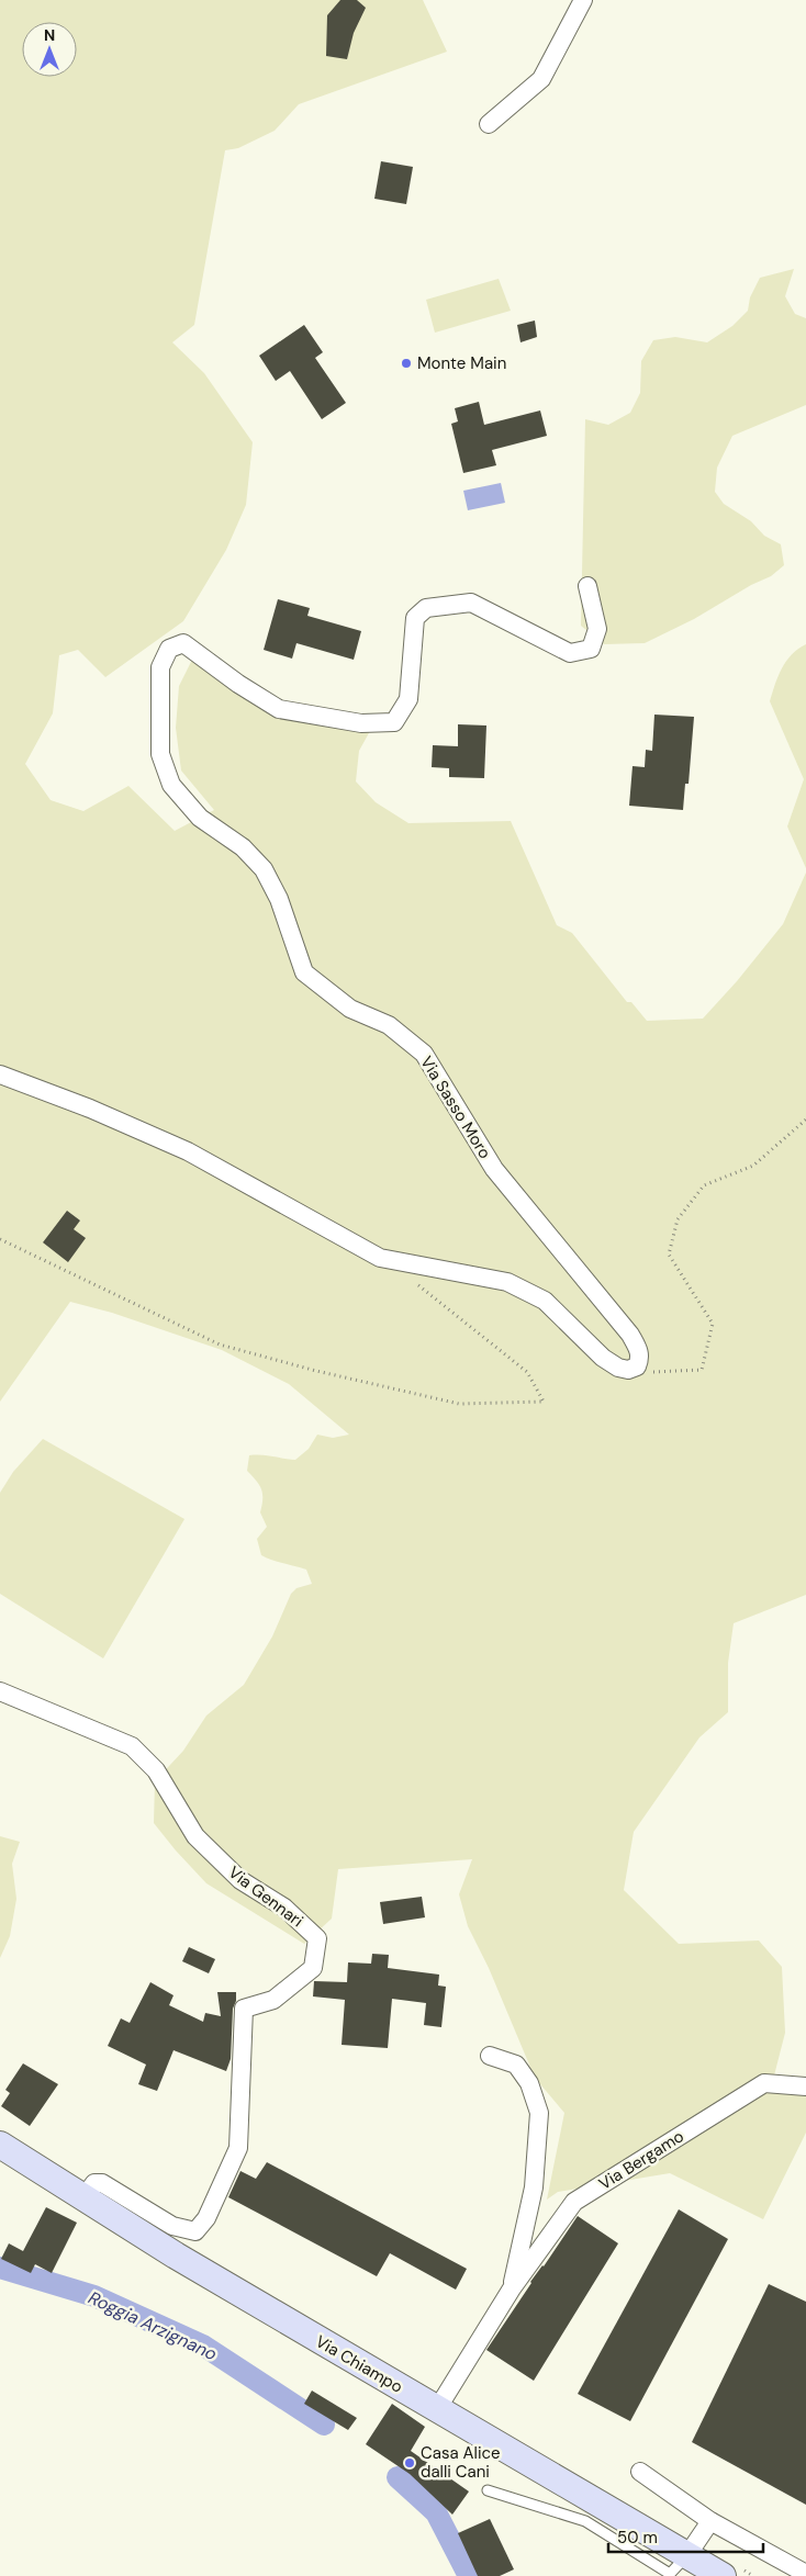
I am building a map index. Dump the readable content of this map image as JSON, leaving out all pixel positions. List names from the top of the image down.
{
  "streets": {
    "main road": ["Via Chiampo"],
    "street": ["Via Sasso Moro", "Via Gennari", "Via Bergamo"]
  },
  "crossings": [
    ["Via Gennari", "Via Chiampo"],
    ["Via Bergamo", "Via Chiampo"]
  ],
  "water": ["Roggia Arzignano"],
  "places": ["Monte Main", "Casa Alice dalli Cani"],
  "scale_bar": "50 m",
  "north": "top"
}
